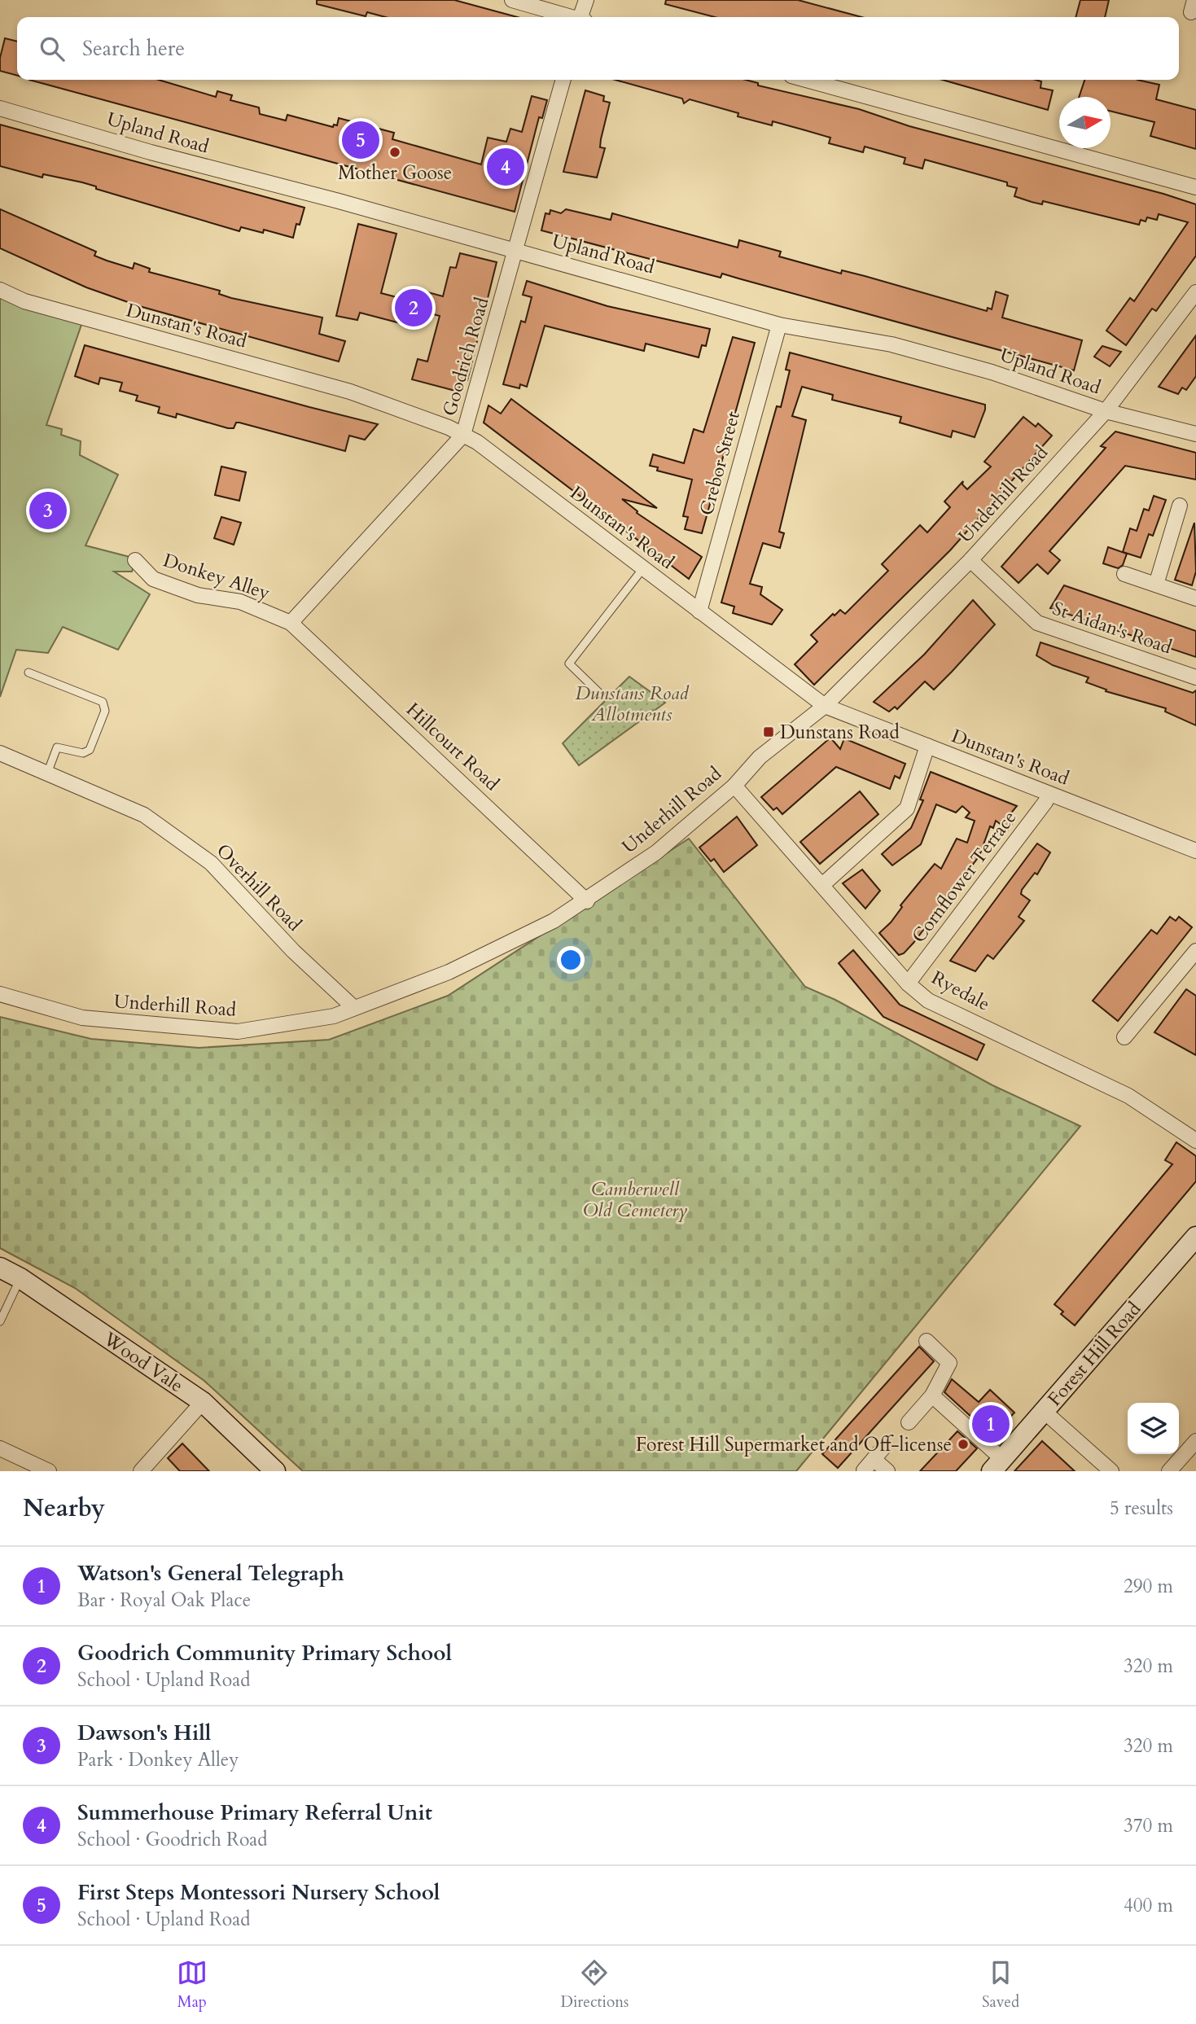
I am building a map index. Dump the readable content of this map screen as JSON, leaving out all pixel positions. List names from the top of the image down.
{
  "streets": {
    "street": [
      "Upland Road",
      "Dunstan's Road",
      "Goodrich Road",
      "Crebor Street",
      "Underhill Road",
      "Donkey Alley",
      "St Aidan's Road",
      "Hillcourt Road",
      "Cornflower Terrace",
      "Overhill Road",
      "Ryedale",
      "Forest Hill Road",
      "Wood Vale"
    ]
  },
  "crossings": [
    ["Upland Road", "Goodrich Road"],
    ["Upland Road", "Crebor Street"],
    ["Upland Road", "Underhill Road"],
    ["Dunstan's Road", "Goodrich Road"],
    ["Dunstan's Road", "Crebor Street"],
    ["Dunstan's Road", "Underhill Road"],
    ["Dunstan's Road", "Cornflower Terrace"],
    ["Goodrich Road", "Donkey Alley"],
    ["Goodrich Road", "Hillcourt Road"],
    ["Underhill Road", "St Aidan's Road"],
    ["Underhill Road", "Hillcourt Road"],
    ["Underhill Road", "Overhill Road"],
    ["Underhill Road", "Ryedale"],
    ["Donkey Alley", "Hillcourt Road"],
    ["Cornflower Terrace", "Ryedale"]
  ],
  "parks": ["Dunstans Road Allotments", "Camberwell Old Cemetery"],
  "places": {
    "other": ["Mother Goose", "Forest Hill Supermarket and Off-license"],
    "transit": ["Dunstans Road"]
  },
  "north": "right",
  "page": {
    "search": "Search here",
    "pins": [
      "5",
      "4",
      "2",
      "3",
      "1"
    ],
    "heading": ["Nearby", "5 results"],
    "list": [
      {
        "mark": "1",
        "name": "Watson's General Telegraph",
        "note": "Bar · Royal Oak Place",
        "value": "290 m"
      },
      {
        "mark": "2",
        "name": "Goodrich Community Primary School",
        "note": "School · Upland Road",
        "value": "320 m"
      },
      {
        "mark": "3",
        "name": "Dawson's Hill",
        "note": "Park · Donkey Alley",
        "value": "320 m"
      },
      {
        "mark": "4",
        "name": "Summerhouse Primary Referral Unit",
        "note": "School · Goodrich Road",
        "value": "370 m"
      },
      {
        "mark": "5",
        "name": "First Steps Montessori Nursery School",
        "note": "School · Upland Road",
        "value": "400 m"
      }
    ],
    "nav": ["Map", "Directions", "Saved"]
  }
}
